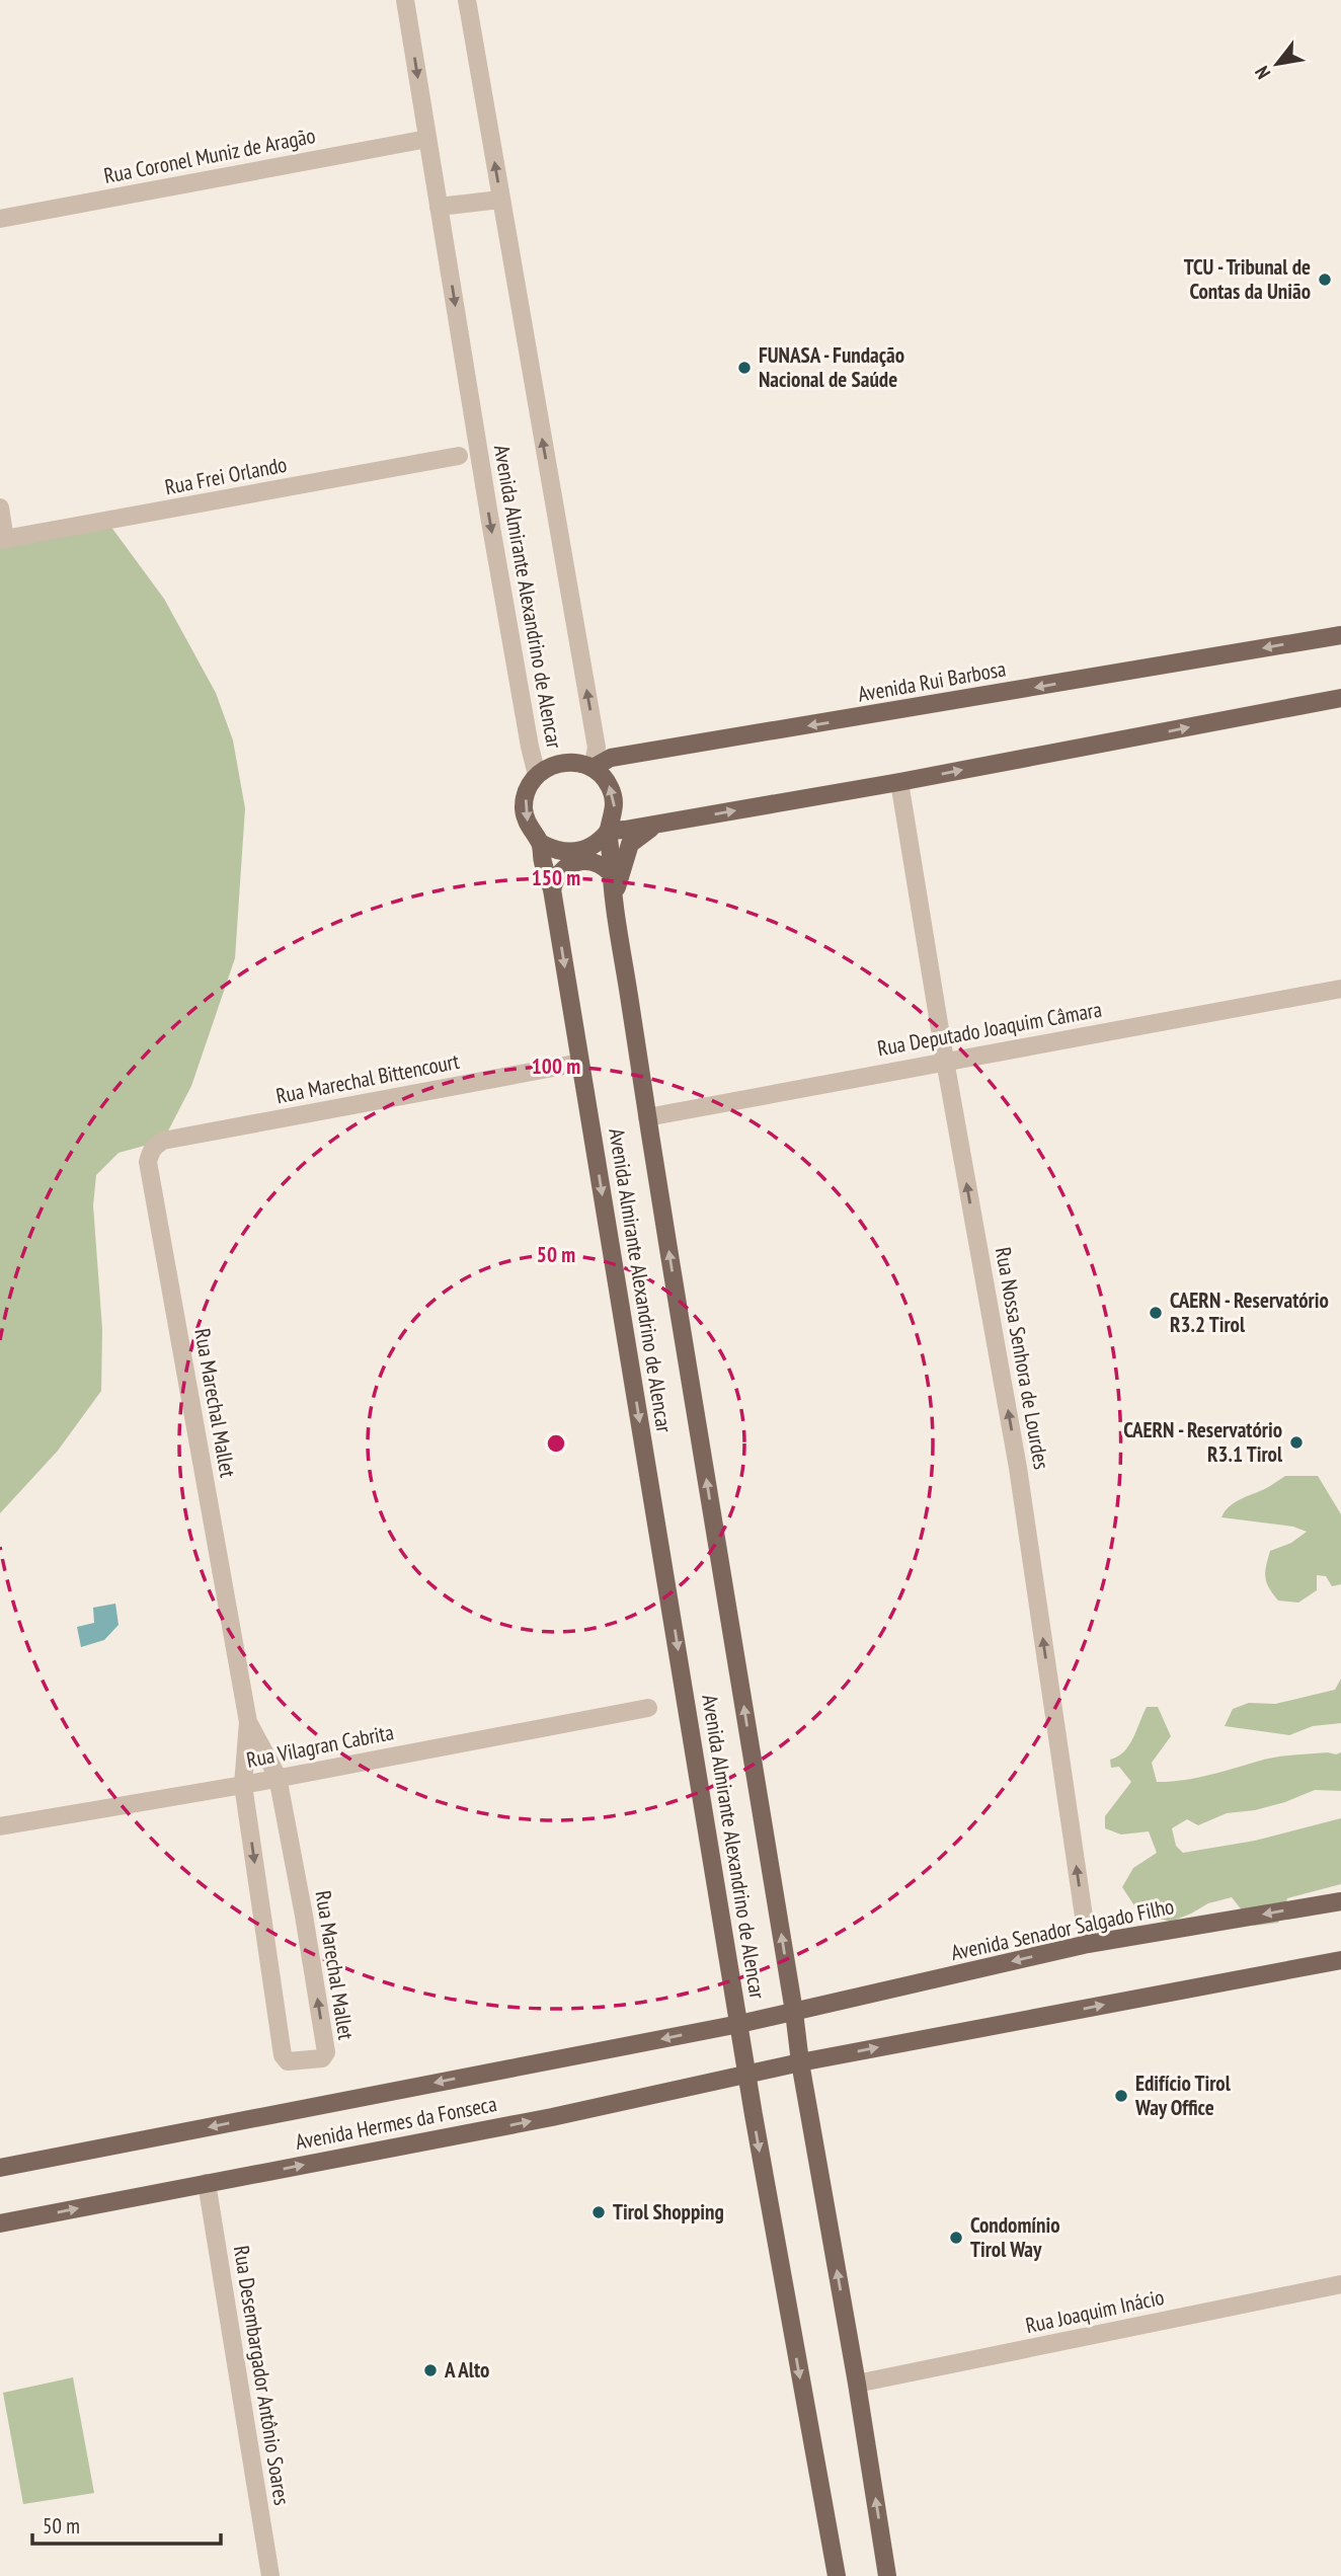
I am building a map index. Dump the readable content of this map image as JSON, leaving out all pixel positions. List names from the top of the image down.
{
  "streets": {
    "main road": [
      "Avenida Almirante Alexandrino de Alencar",
      "Avenida Rui Barbosa",
      "Avenida Senador Salgado Filho",
      "Avenida Hermes da Fonseca"
    ],
    "street": [
      "Rua Coronel Muniz de Aragão",
      "Rua Frei Orlando",
      "Rua Deputado Joaquim Câmara",
      "Rua Marechal Bittencourt",
      "Rua Nossa Senhora de Lourdes",
      "Rua Marechal Mallet",
      "Rua Vilagran Cabrita",
      "Rua Joaquim Inácio",
      "Rua Desembargador Antônio Soares"
    ]
  },
  "crossings": [
    ["Rua Coronel Muniz de Aragão", "Avenida Almirante Alexandrino de Alencar"],
    ["Avenida Almirante Alexandrino de Alencar", "Avenida Rui Barbosa"],
    ["Avenida Almirante Alexandrino de Alencar", "Rua Deputado Joaquim Câmara"],
    ["Avenida Almirante Alexandrino de Alencar", "Rua Marechal Bittencourt"],
    ["Avenida Almirante Alexandrino de Alencar", "Avenida Senador Salgado Filho"],
    ["Avenida Almirante Alexandrino de Alencar", "Avenida Hermes da Fonseca"],
    ["Avenida Almirante Alexandrino de Alencar", "Rua Joaquim Inácio"],
    ["Rua Deputado Joaquim Câmara", "Rua Nossa Senhora de Lourdes"],
    ["Rua Marechal Bittencourt", "Rua Marechal Mallet"],
    ["Rua Nossa Senhora de Lourdes", "Avenida Senador Salgado Filho"],
    ["Rua Marechal Mallet", "Rua Vilagran Cabrita"],
    ["Avenida Senador Salgado Filho", "Avenida Hermes da Fonseca"],
    ["Avenida Hermes da Fonseca", "Rua Desembargador Antônio Soares"]
  ],
  "one_way": ["Rua Nossa Senhora de Lourdes"],
  "places": [
    "TCU - Tribunal de Contas da União",
    "FUNASA - Fundação Nacional de Saúde",
    "CAERN - Reservatório R3.2 Tirol",
    "CAERN - Reservatório R3.1 Tirol",
    "Edifício Tirol Way Office",
    "Tirol Shopping",
    "Condomínio Tirol Way",
    "A Alto"
  ],
  "scale_bar": "50 m",
  "north": "bottom left",
  "rings": ["150 m", "100 m", "50 m"]
}
